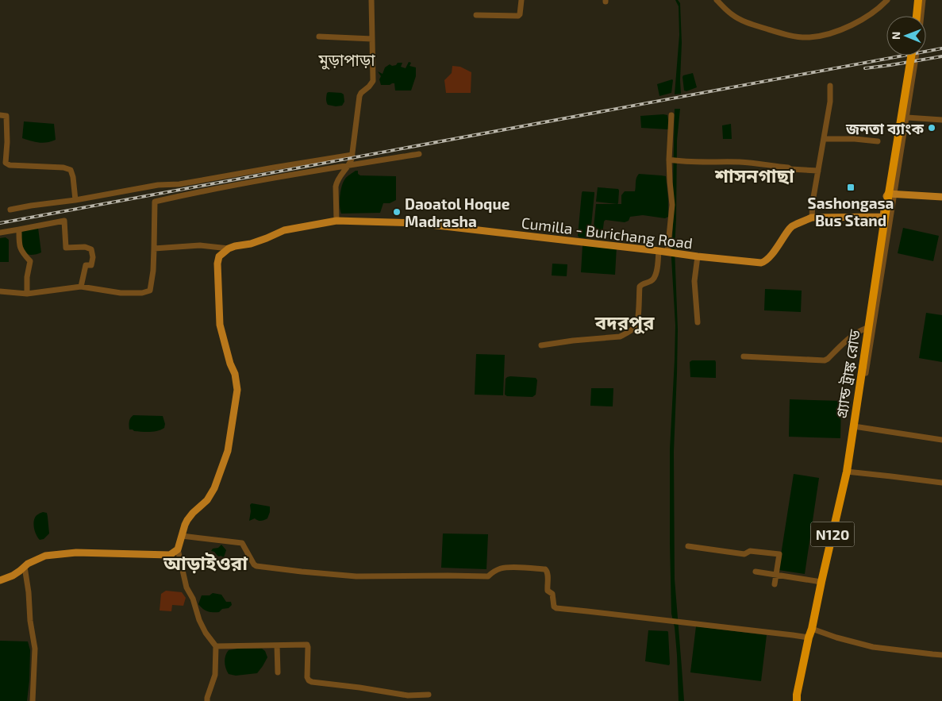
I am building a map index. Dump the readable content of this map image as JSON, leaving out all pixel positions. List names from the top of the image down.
{
  "streets": {
    "highway": ["গ্র্যান্ড ট্রাঙ্ক রোড", "N120"],
    "main road": ["Cumilla - Burichang Road"]
  },
  "districts": [
    "মুড়াপাড়া",
    "শাসনগাছা",
    "বদরপুর",
    "আড়াইওরা"
  ],
  "places": {
    "other": ["জনতা ব্যাংক", "Daoatol Hoque Madrasha"],
    "transit": ["Sashongasa Bus Stand"]
  },
  "north": "left"
}
